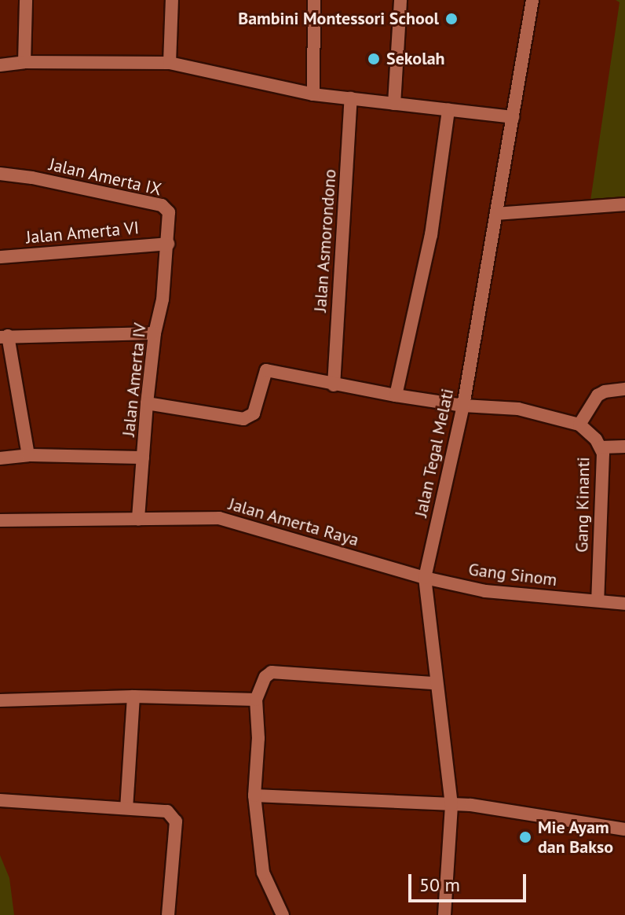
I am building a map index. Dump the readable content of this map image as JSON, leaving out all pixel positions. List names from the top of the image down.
{
  "streets": {
    "street": [
      "Jalan Amerta IX",
      "Jalan Amerta VI",
      "Jalan Asmorondono",
      "Jalan Amerta IV",
      "Jalan Tegal Melati",
      "Gang Kinanti",
      "Jalan Amerta Raya",
      "Gang Sinom"
    ]
  },
  "crossings": [
    ["Jalan Amerta IX", "Jalan Amerta VI"],
    ["Jalan Amerta IX", "Jalan Amerta IV"],
    ["Jalan Amerta VI", "Jalan Amerta IV"],
    ["Jalan Amerta IV", "Jalan Amerta Raya"],
    ["Jalan Tegal Melati", "Jalan Amerta Raya"],
    ["Jalan Tegal Melati", "Gang Sinom"],
    ["Gang Kinanti", "Gang Sinom"],
    ["Jalan Amerta Raya", "Gang Sinom"]
  ],
  "places": ["Bambini Montessori School", "Sekolah", "Mie Ayam dan Bakso"],
  "scale_bar": "50 m"
}
